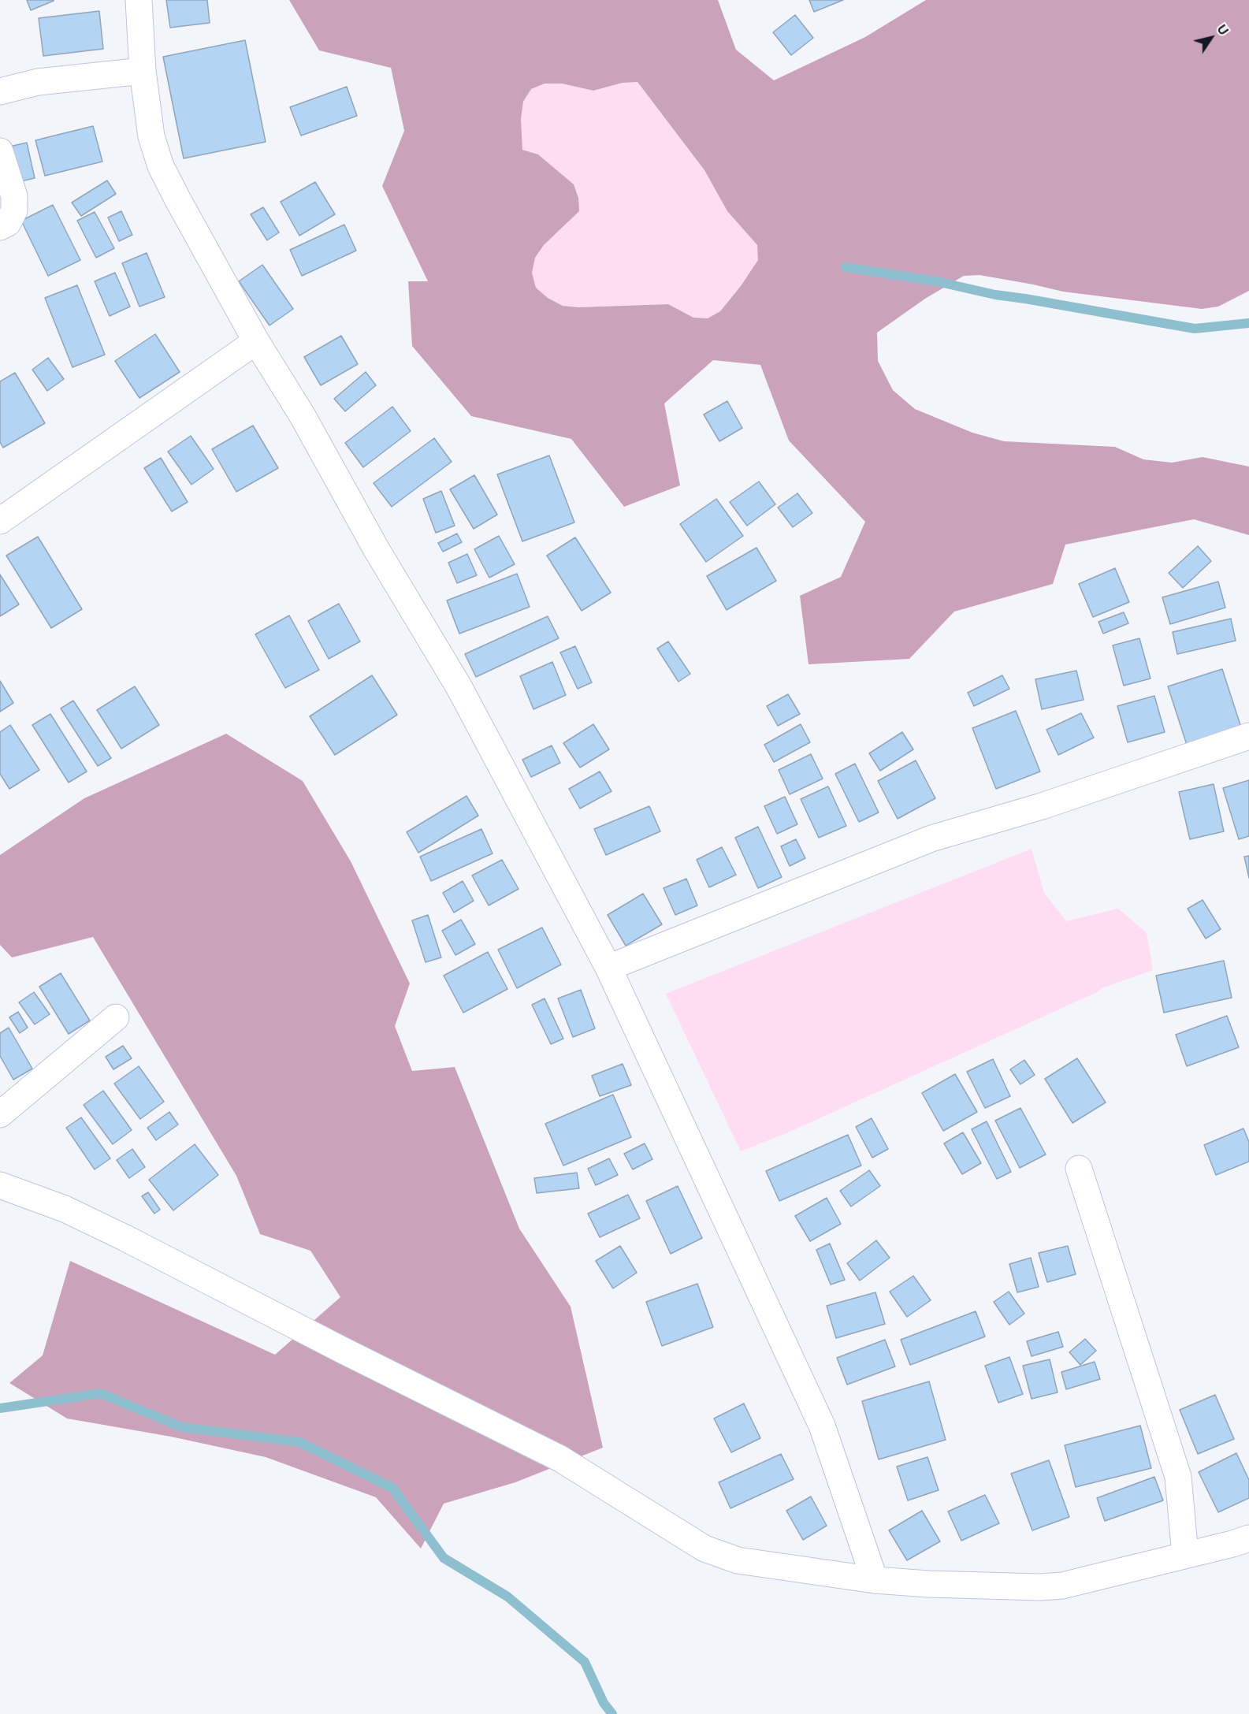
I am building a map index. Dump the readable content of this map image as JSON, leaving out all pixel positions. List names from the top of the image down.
{
  "north": "top right"
}
